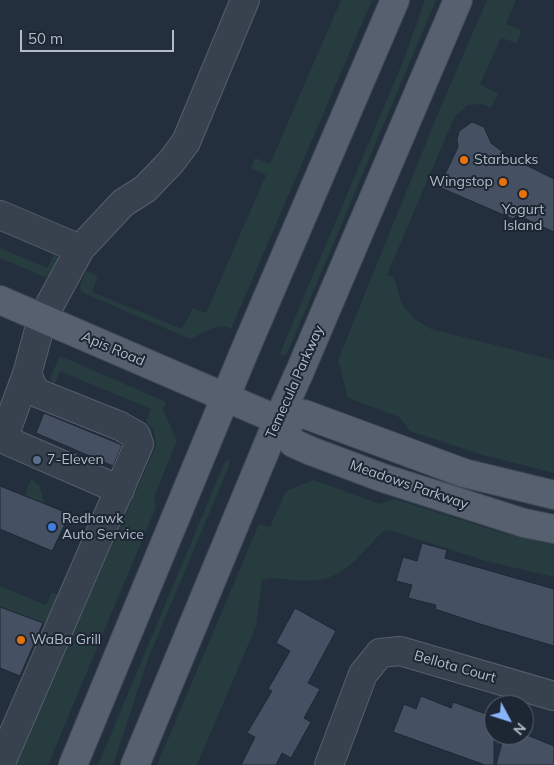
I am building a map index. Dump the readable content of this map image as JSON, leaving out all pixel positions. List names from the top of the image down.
{
  "streets": {
    "main road": ["Apis Road", "Temecula Parkway", "Meadows Parkway"],
    "street": ["Bellota Court"]
  },
  "crossings": [
    ["Temecula Parkway", "Meadows Parkway"]
  ],
  "places": [
    "Starbucks",
    "Wingstop",
    "Yogurt Island",
    "7-Eleven",
    "Redhawk Auto Service",
    "WaBa Grill"
  ],
  "scale_bar": "50 m",
  "north": "bottom right"
}
